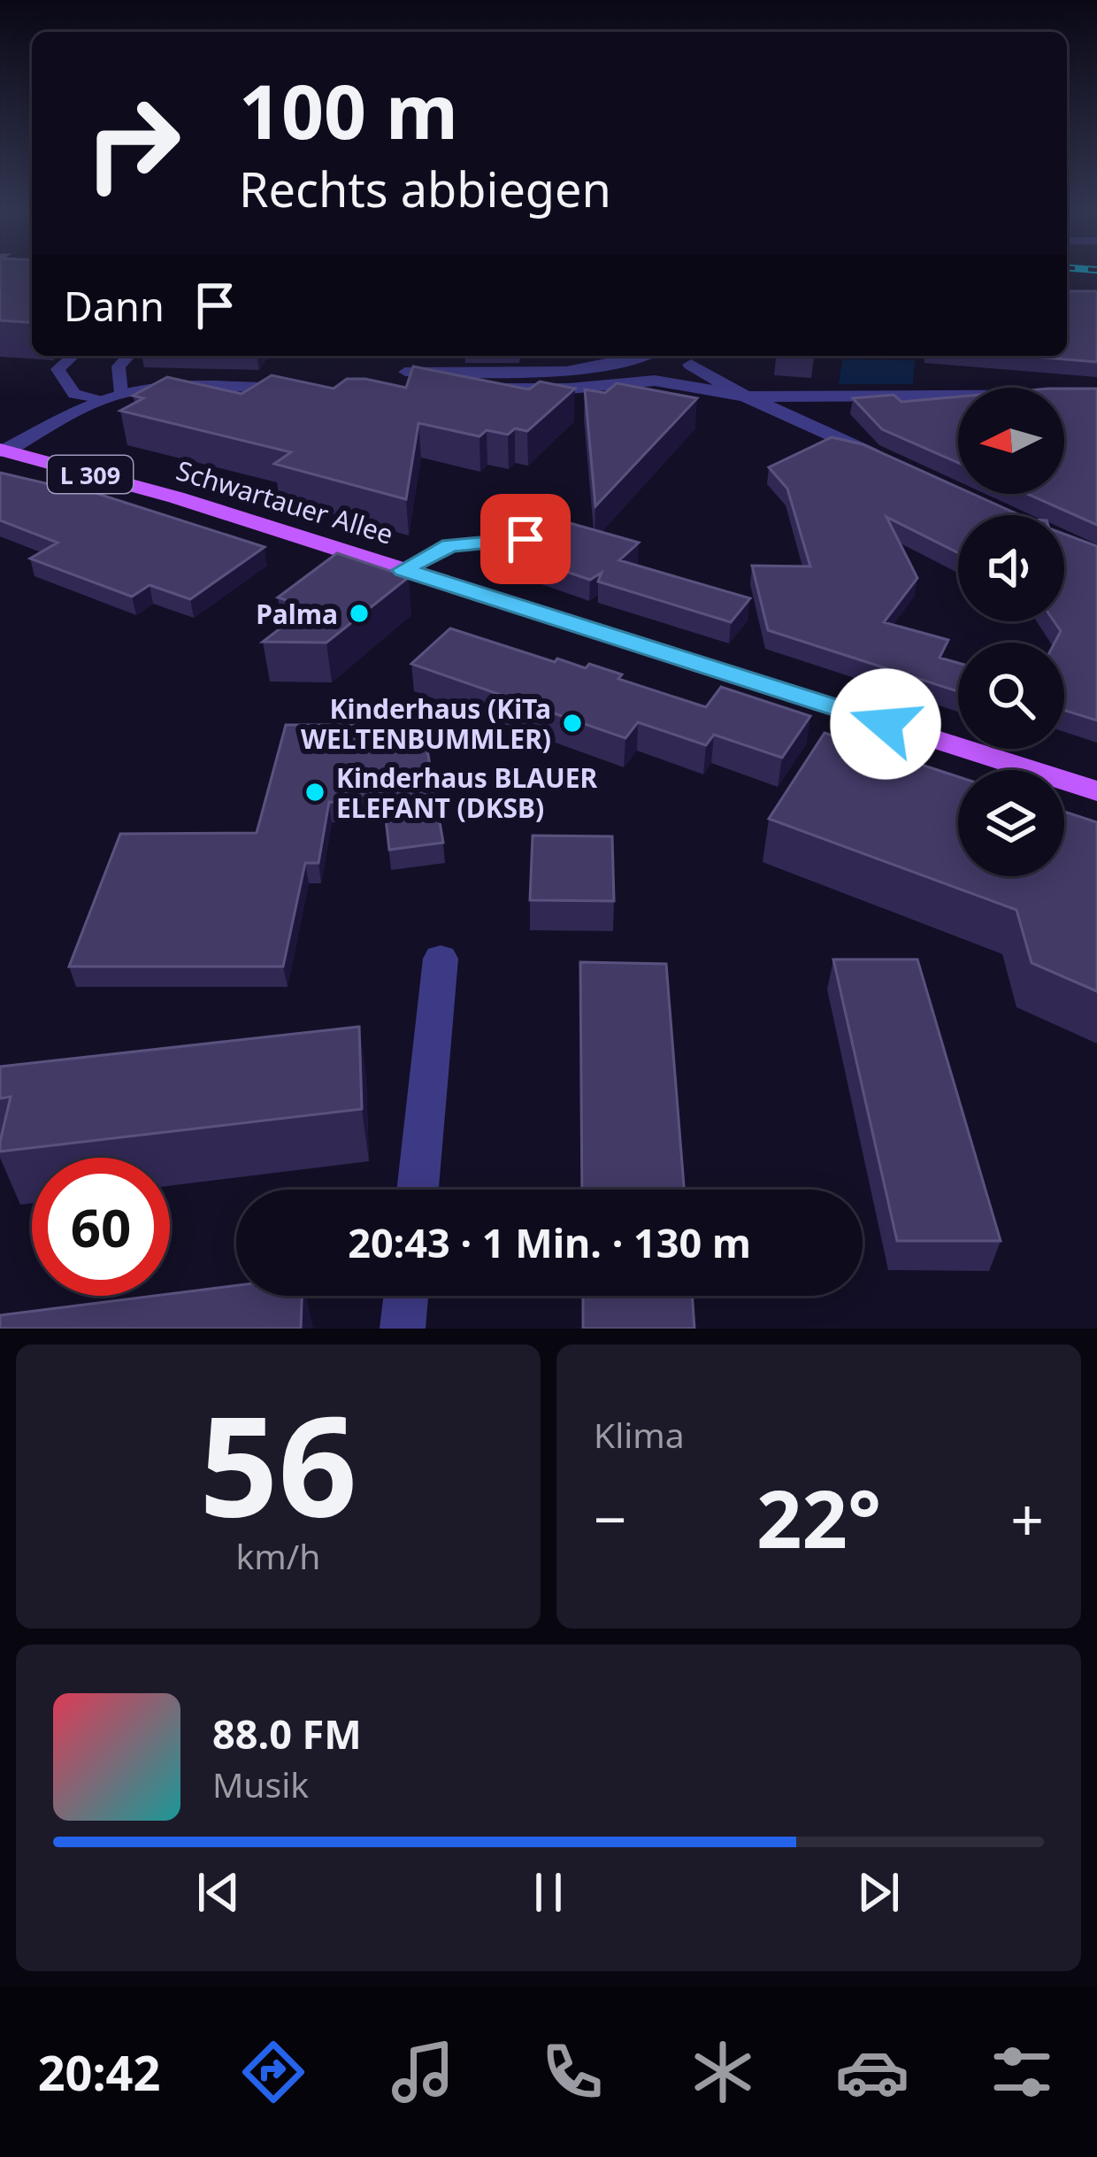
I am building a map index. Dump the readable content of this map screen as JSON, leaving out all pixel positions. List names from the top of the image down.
{
  "streets": {
    "main road": ["L 309", "Schwartauer Allee"]
  },
  "places": ["Palma", "Kinderhaus (KiTa WELTENBUMMLER)", "Kinderhaus BLAUER ELEFANT (DKSB)"],
  "north": "left",
  "page": {
    "turn": ["100 m", "Rechts abbiegen"],
    "then": "Dann",
    "limit": "60",
    "trip": "20:43 · 1 Min. · 130 m",
    "tile": [
      ["56", "km/h"],
      "Klima"
    ],
    "heat": ["−", "22°", "+"],
    "song": ["88.0 FM", "Musik"],
    "tabs": "20:42"
  }
}
